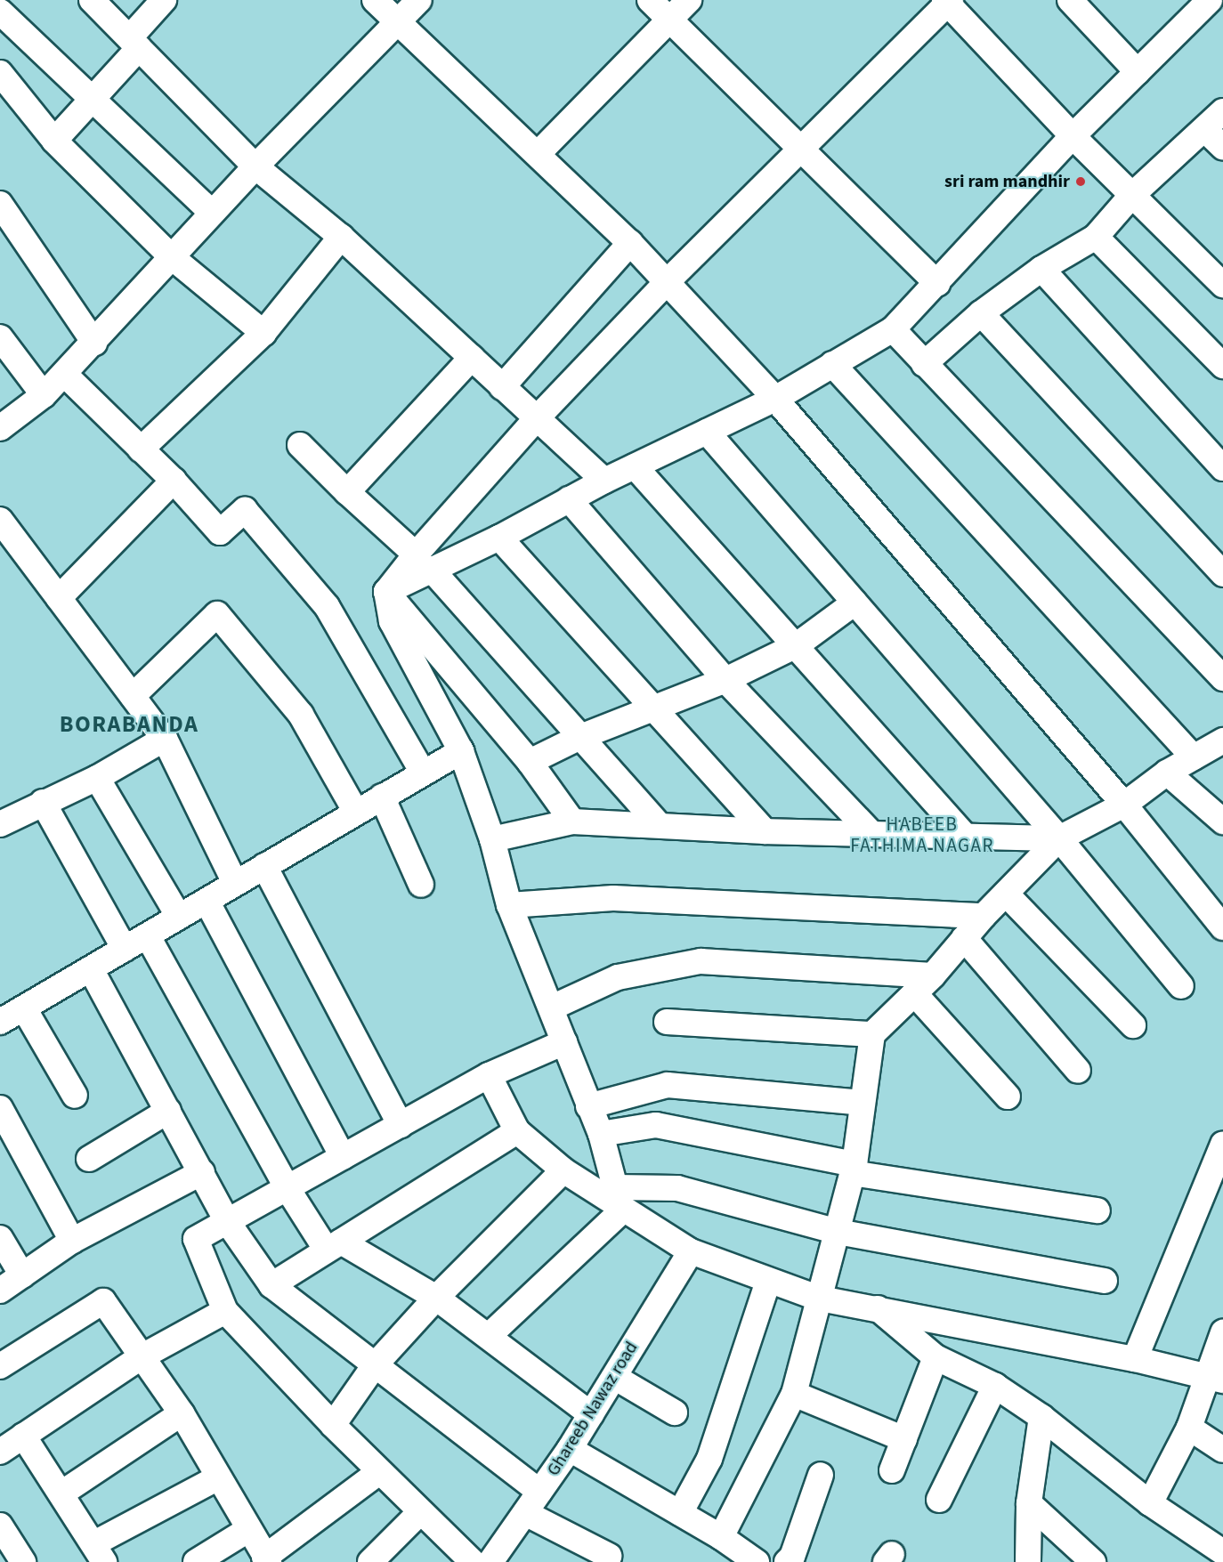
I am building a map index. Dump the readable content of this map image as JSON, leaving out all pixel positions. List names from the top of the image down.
{
  "streets": {
    "street": ["Ghareeb Nawaz road"]
  },
  "districts": ["BORABANDA", "HABEEB FATHIMA NAGAR"],
  "places": ["sri ram mandhir"]
}
